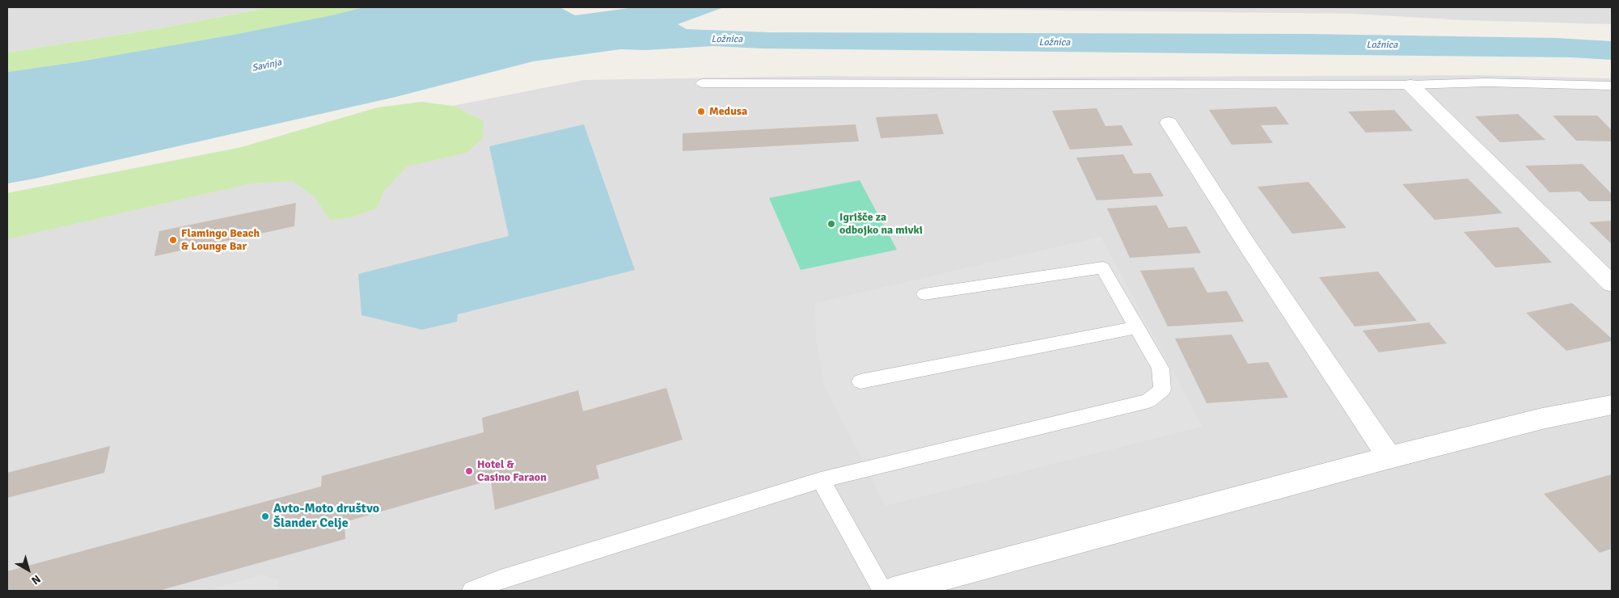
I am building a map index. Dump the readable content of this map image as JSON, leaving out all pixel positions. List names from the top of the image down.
{
  "water": ["Ložnica", "Savinja"],
  "places": [
    "Medusa",
    "Igrišče za odbojko na mivki",
    "Flamingo Beach & Lounge Bar",
    "Hotel & Casino Faraon",
    "Avto-Moto društvo Šlander Celje"
  ],
  "north": "bottom right"
}
